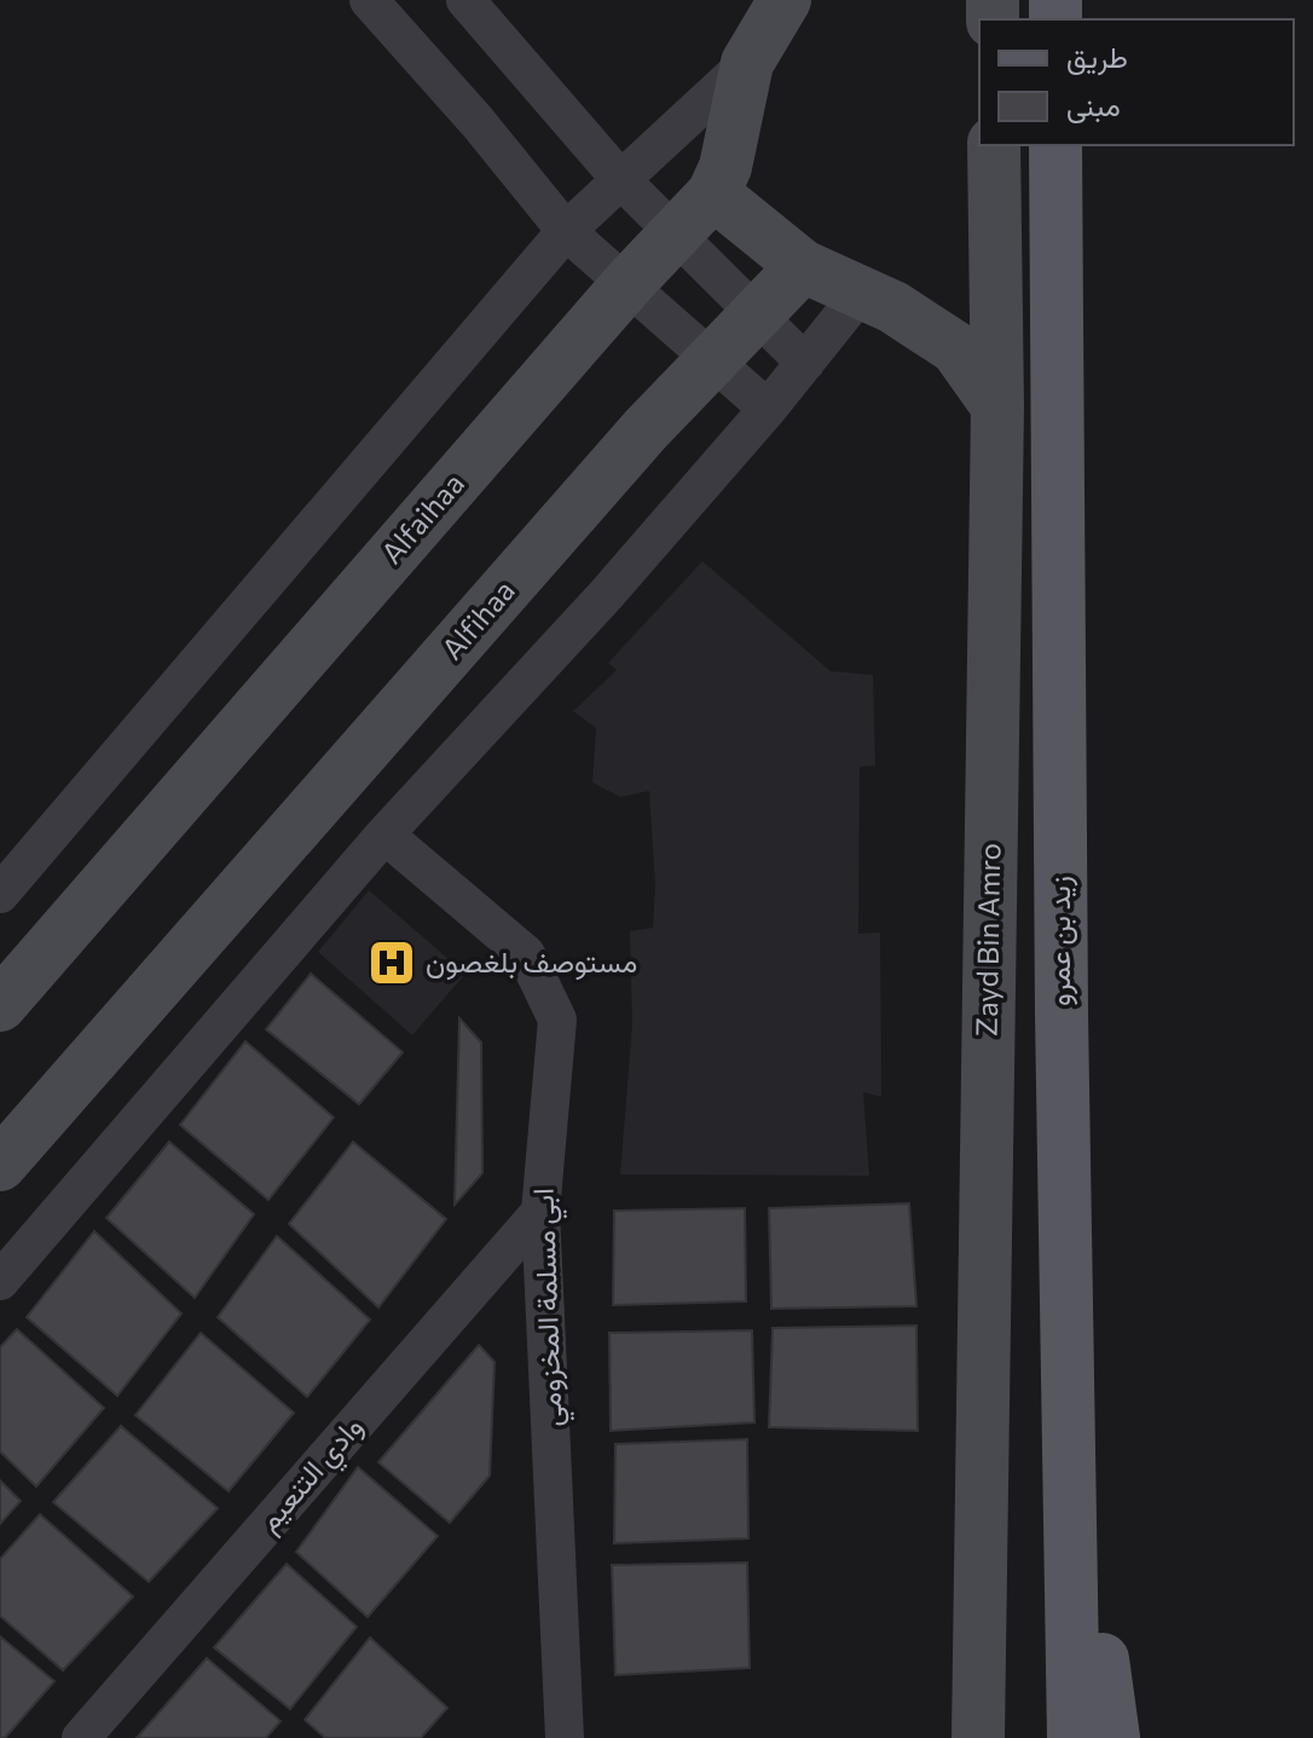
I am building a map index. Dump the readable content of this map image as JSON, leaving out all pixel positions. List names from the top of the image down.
{
  "streets": {
    "main road": ["زيد بن عمرو"],
    "street": [
      "Alfaihaa",
      "Alfihaa",
      "Zayd Bin Amro",
      "ابي مسلمة المخزومي",
      "وادي التنعيم"
    ]
  },
  "crossings": [
    ["ابي مسلمة المخزومي", "وادي التنعيم"]
  ],
  "places": {
    "hospital": ["مستوصف بلغصون"]
  },
  "legend": ["طريق", "مبنى"]
}
